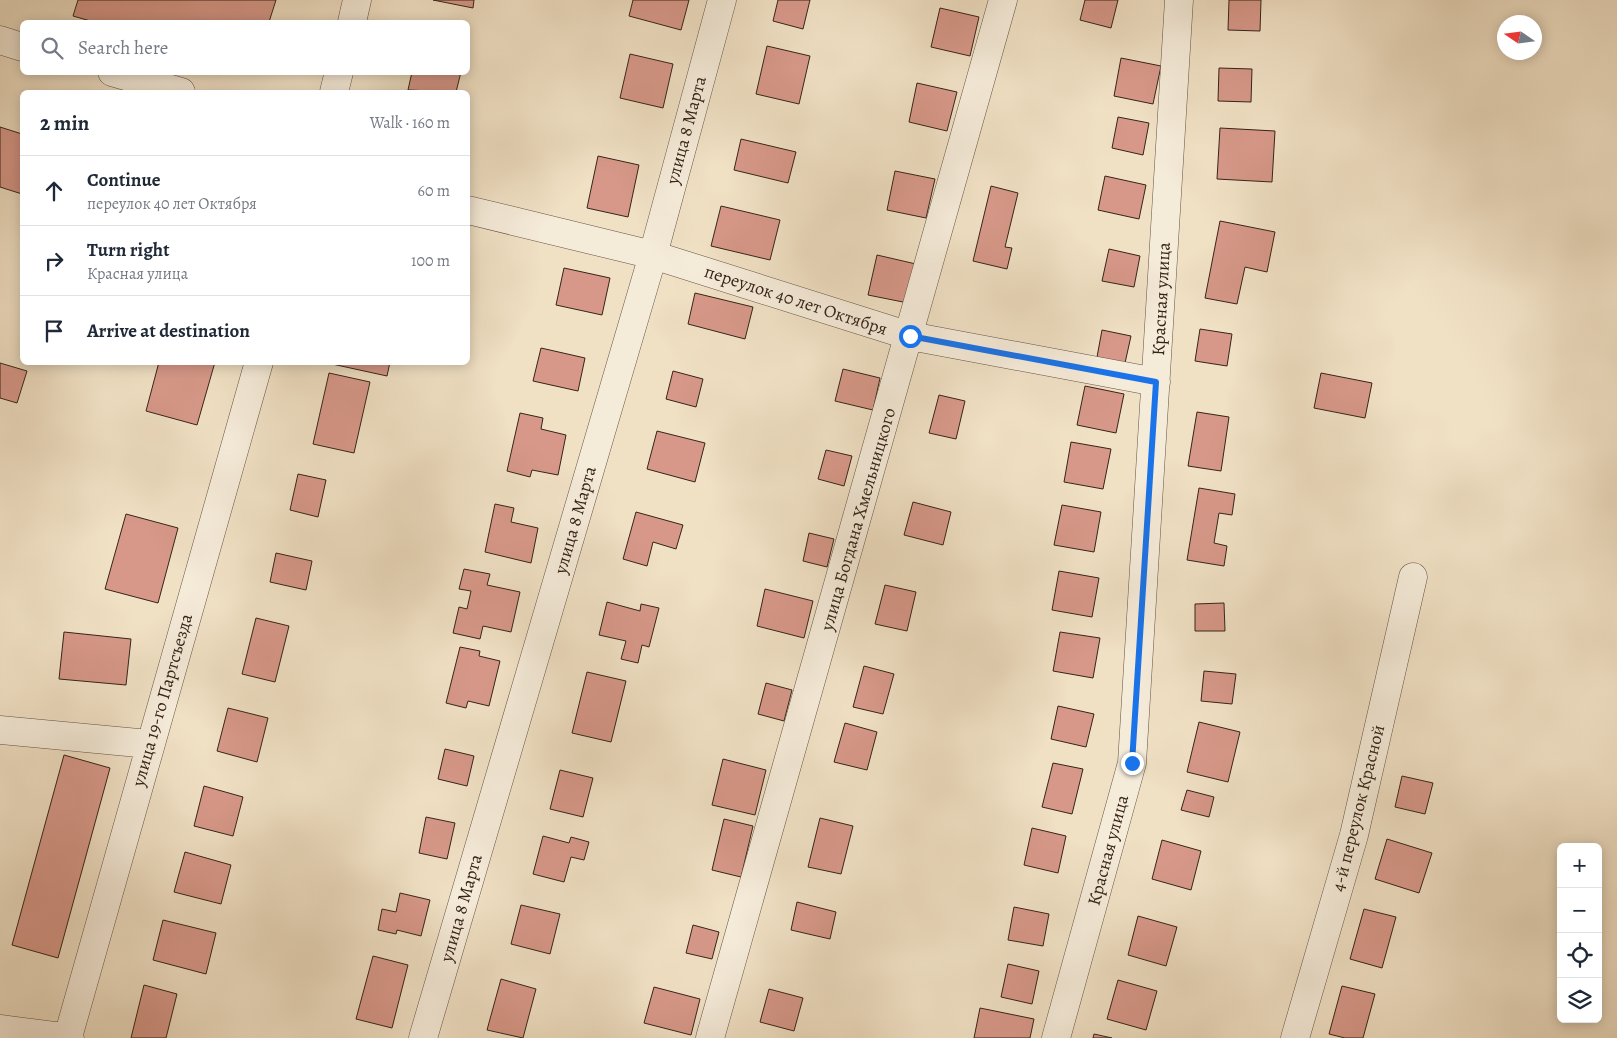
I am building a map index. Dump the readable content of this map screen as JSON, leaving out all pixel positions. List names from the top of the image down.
{
  "streets": {
    "street": [
      "улица 8 Марта",
      "Красная улица",
      "переулок 40 лет Октября",
      "улица Богдана Хмельницкого",
      "улица 19-го Партсъезда",
      "4-й переулок Красной"
    ]
  },
  "crossings": [
    ["улица 8 Марта", "переулок 40 лет Октября"],
    ["Красная улица", "переулок 40 лет Октября"],
    ["переулок 40 лет Октября", "улица Богдана Хмельницкого"]
  ],
  "north": "left",
  "page": {
    "search": "Search here",
    "heading": ["2 min", "Walk · 160 m"],
    "list": [
      ["Continue", "переулок 40 лет Октября", "60 m"],
      ["Turn right", "Красная улица", "100 m"],
      "Arrive at destination"
    ],
    "map_buttons": ["+", "−"]
  }
}
